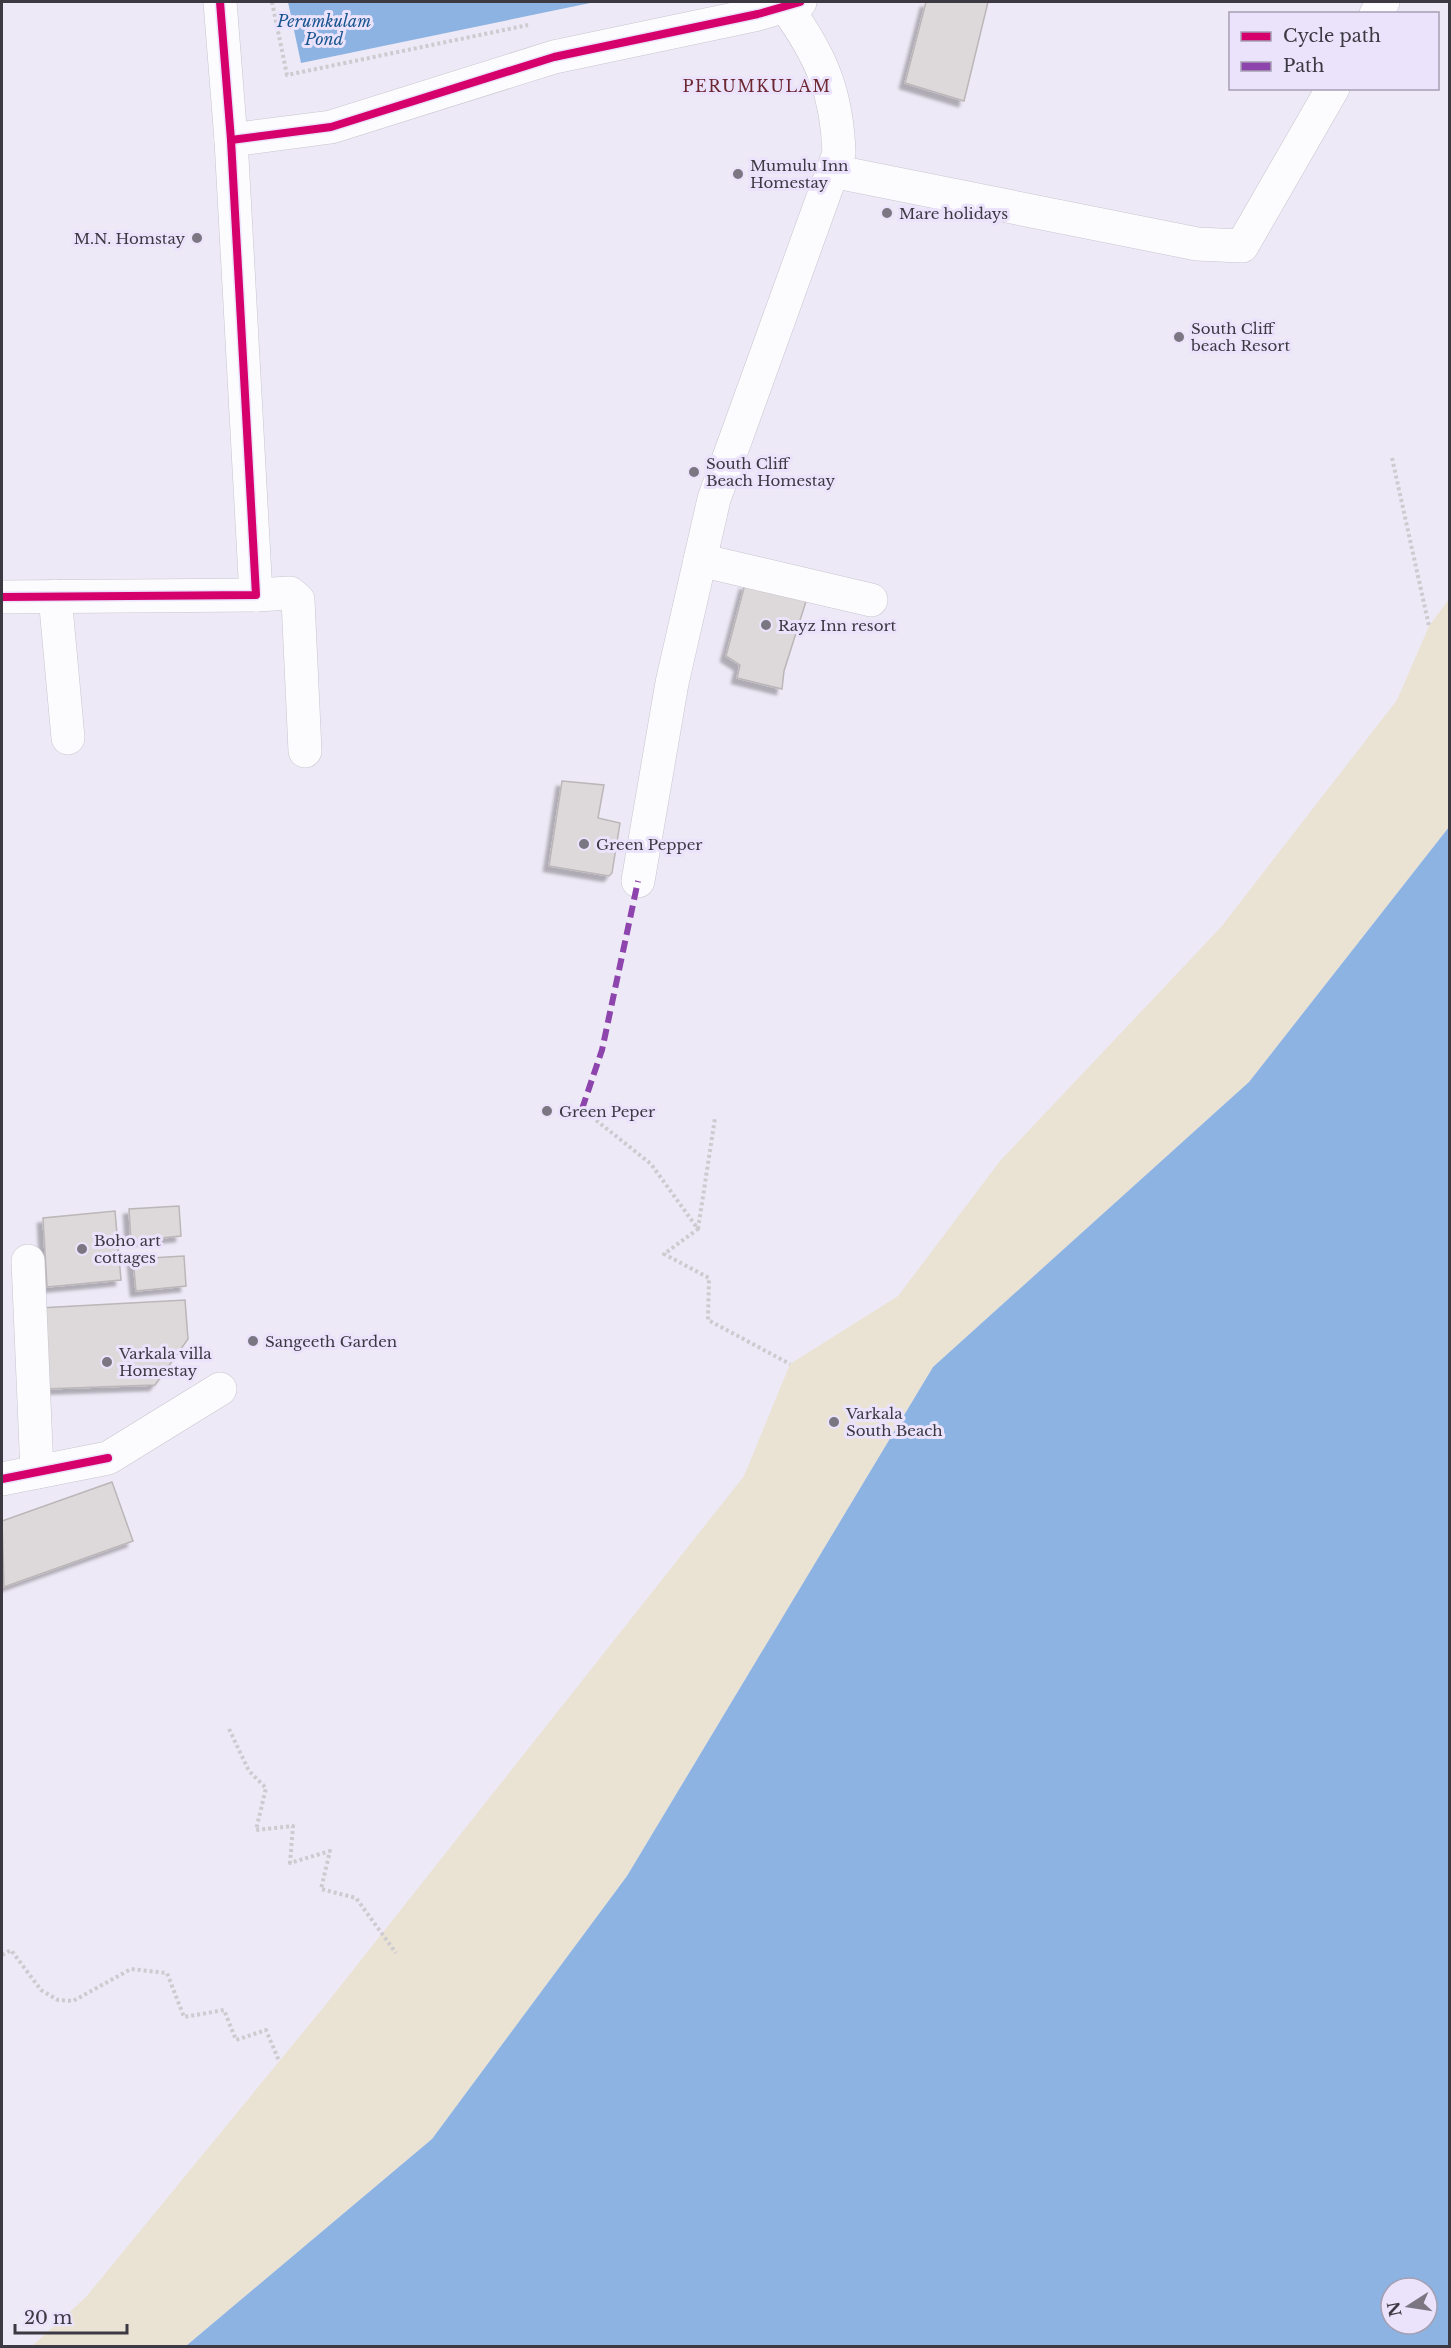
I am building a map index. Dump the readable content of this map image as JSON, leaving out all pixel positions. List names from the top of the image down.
{
  "districts": ["PERUMKULAM"],
  "water": ["Perumkulam Pond"],
  "places": [
    "Mumulu Inn Homestay",
    "Mare holidays",
    "M.N. Homstay",
    "South Cliff beach Resort",
    "South Cliff Beach Homestay",
    "Rayz Inn resort",
    "Green Pepper",
    "Green Peper",
    "Boho art cottages",
    "Sangeeth Garden",
    "Varkala villa Homestay",
    "Varkala South Beach"
  ],
  "legend": ["Cycle path", "Path"],
  "scale_bar": "20 m",
  "north": "left"
}
